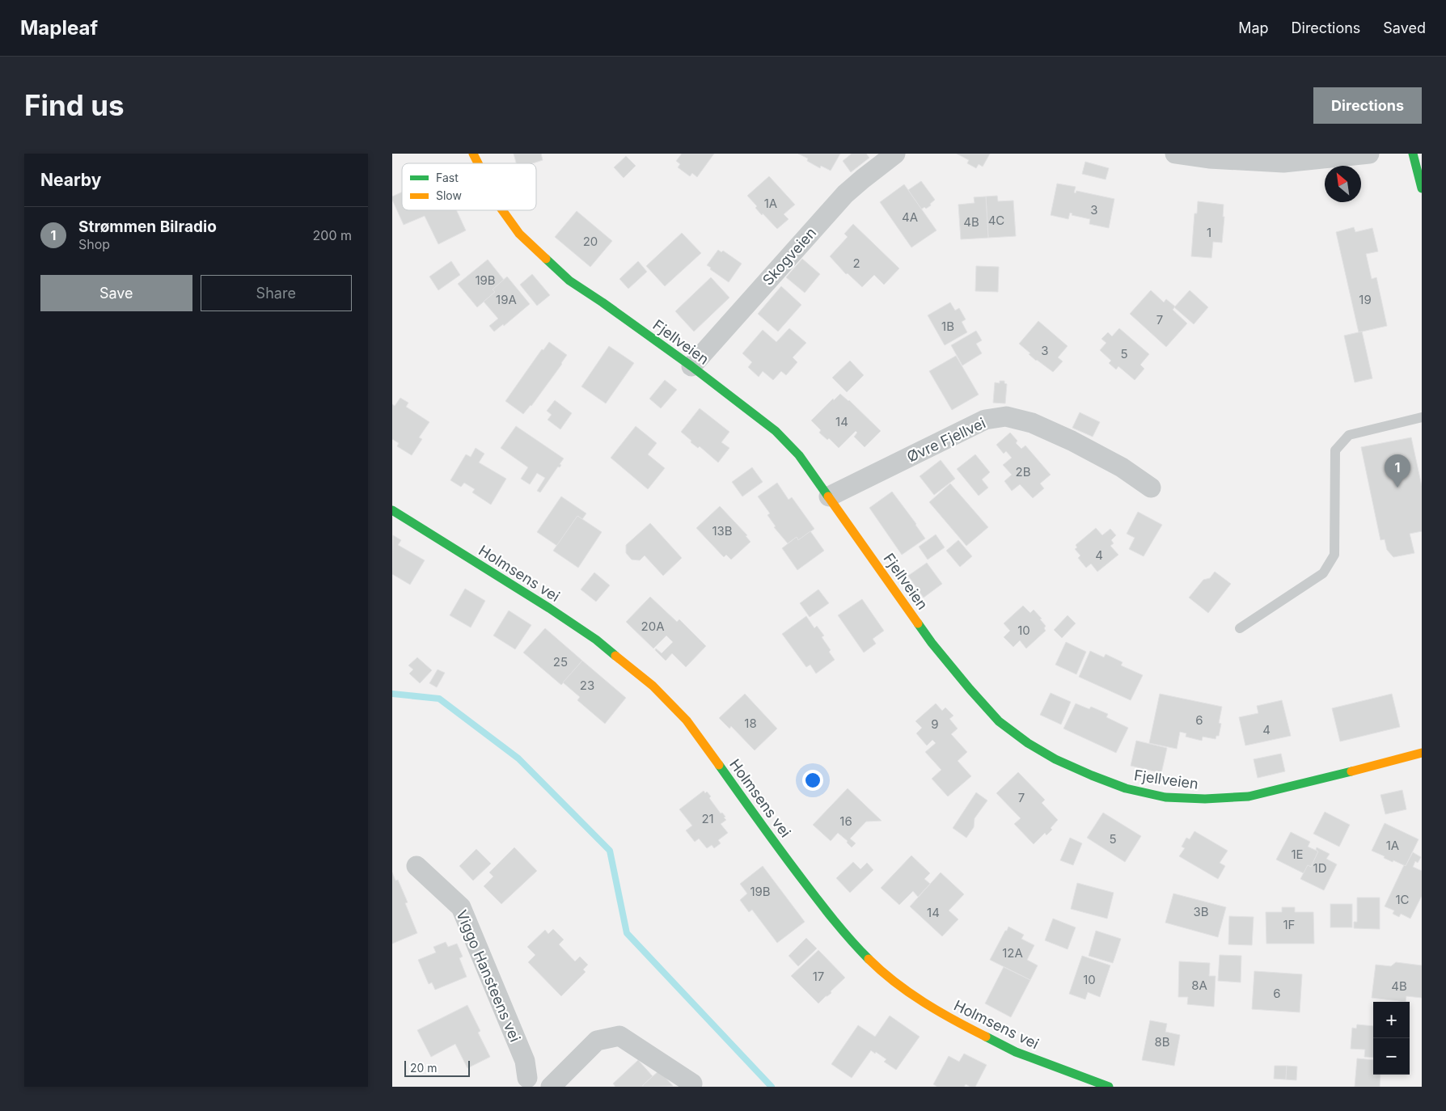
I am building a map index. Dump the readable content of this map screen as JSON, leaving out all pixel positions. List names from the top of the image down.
{
  "streets": {
    "street": [
      "Skogveien",
      "Fjellveien",
      "Øvre Fjellvei",
      "Holmsens vei",
      "Viggo Hansteens vei"
    ]
  },
  "crossings": [
    ["Skogveien", "Fjellveien"],
    ["Fjellveien", "Øvre Fjellvei"]
  ],
  "house_numbers": [
    "1A",
    "3",
    "4A",
    "4C",
    "4B",
    "1",
    "20",
    "2",
    "19B",
    "19A",
    "19",
    "7",
    "1B",
    "3",
    "5",
    "14",
    "2B",
    "13B",
    "4",
    "20A",
    "10",
    "25",
    "23",
    "6",
    "18",
    "9",
    "4",
    "7",
    "21",
    "16",
    "5",
    "1A",
    "1E",
    "1D",
    "19B",
    "1C",
    "3B",
    "14",
    "1F",
    "12A",
    "17",
    "10",
    "8A",
    "4B",
    "6",
    "8B"
  ],
  "legend": ["Fast", "Slow"],
  "scale_bar": "20 m",
  "north": "top left",
  "page": {
    "header": "Mapleaf",
    "nav": ["Map", "Directions", "Saved"],
    "buttons": [
      "Directions",
      ["Save", "Share"]
    ],
    "title": "Find us",
    "heading": "Nearby",
    "list": [
      {
        "mark": "1",
        "name": "Strømmen Bilradio",
        "note": "Shop",
        "value": "200 m"
      }
    ],
    "pins": "1",
    "map_buttons": ["+", "−"],
    "scale": "20 m"
  }
}
